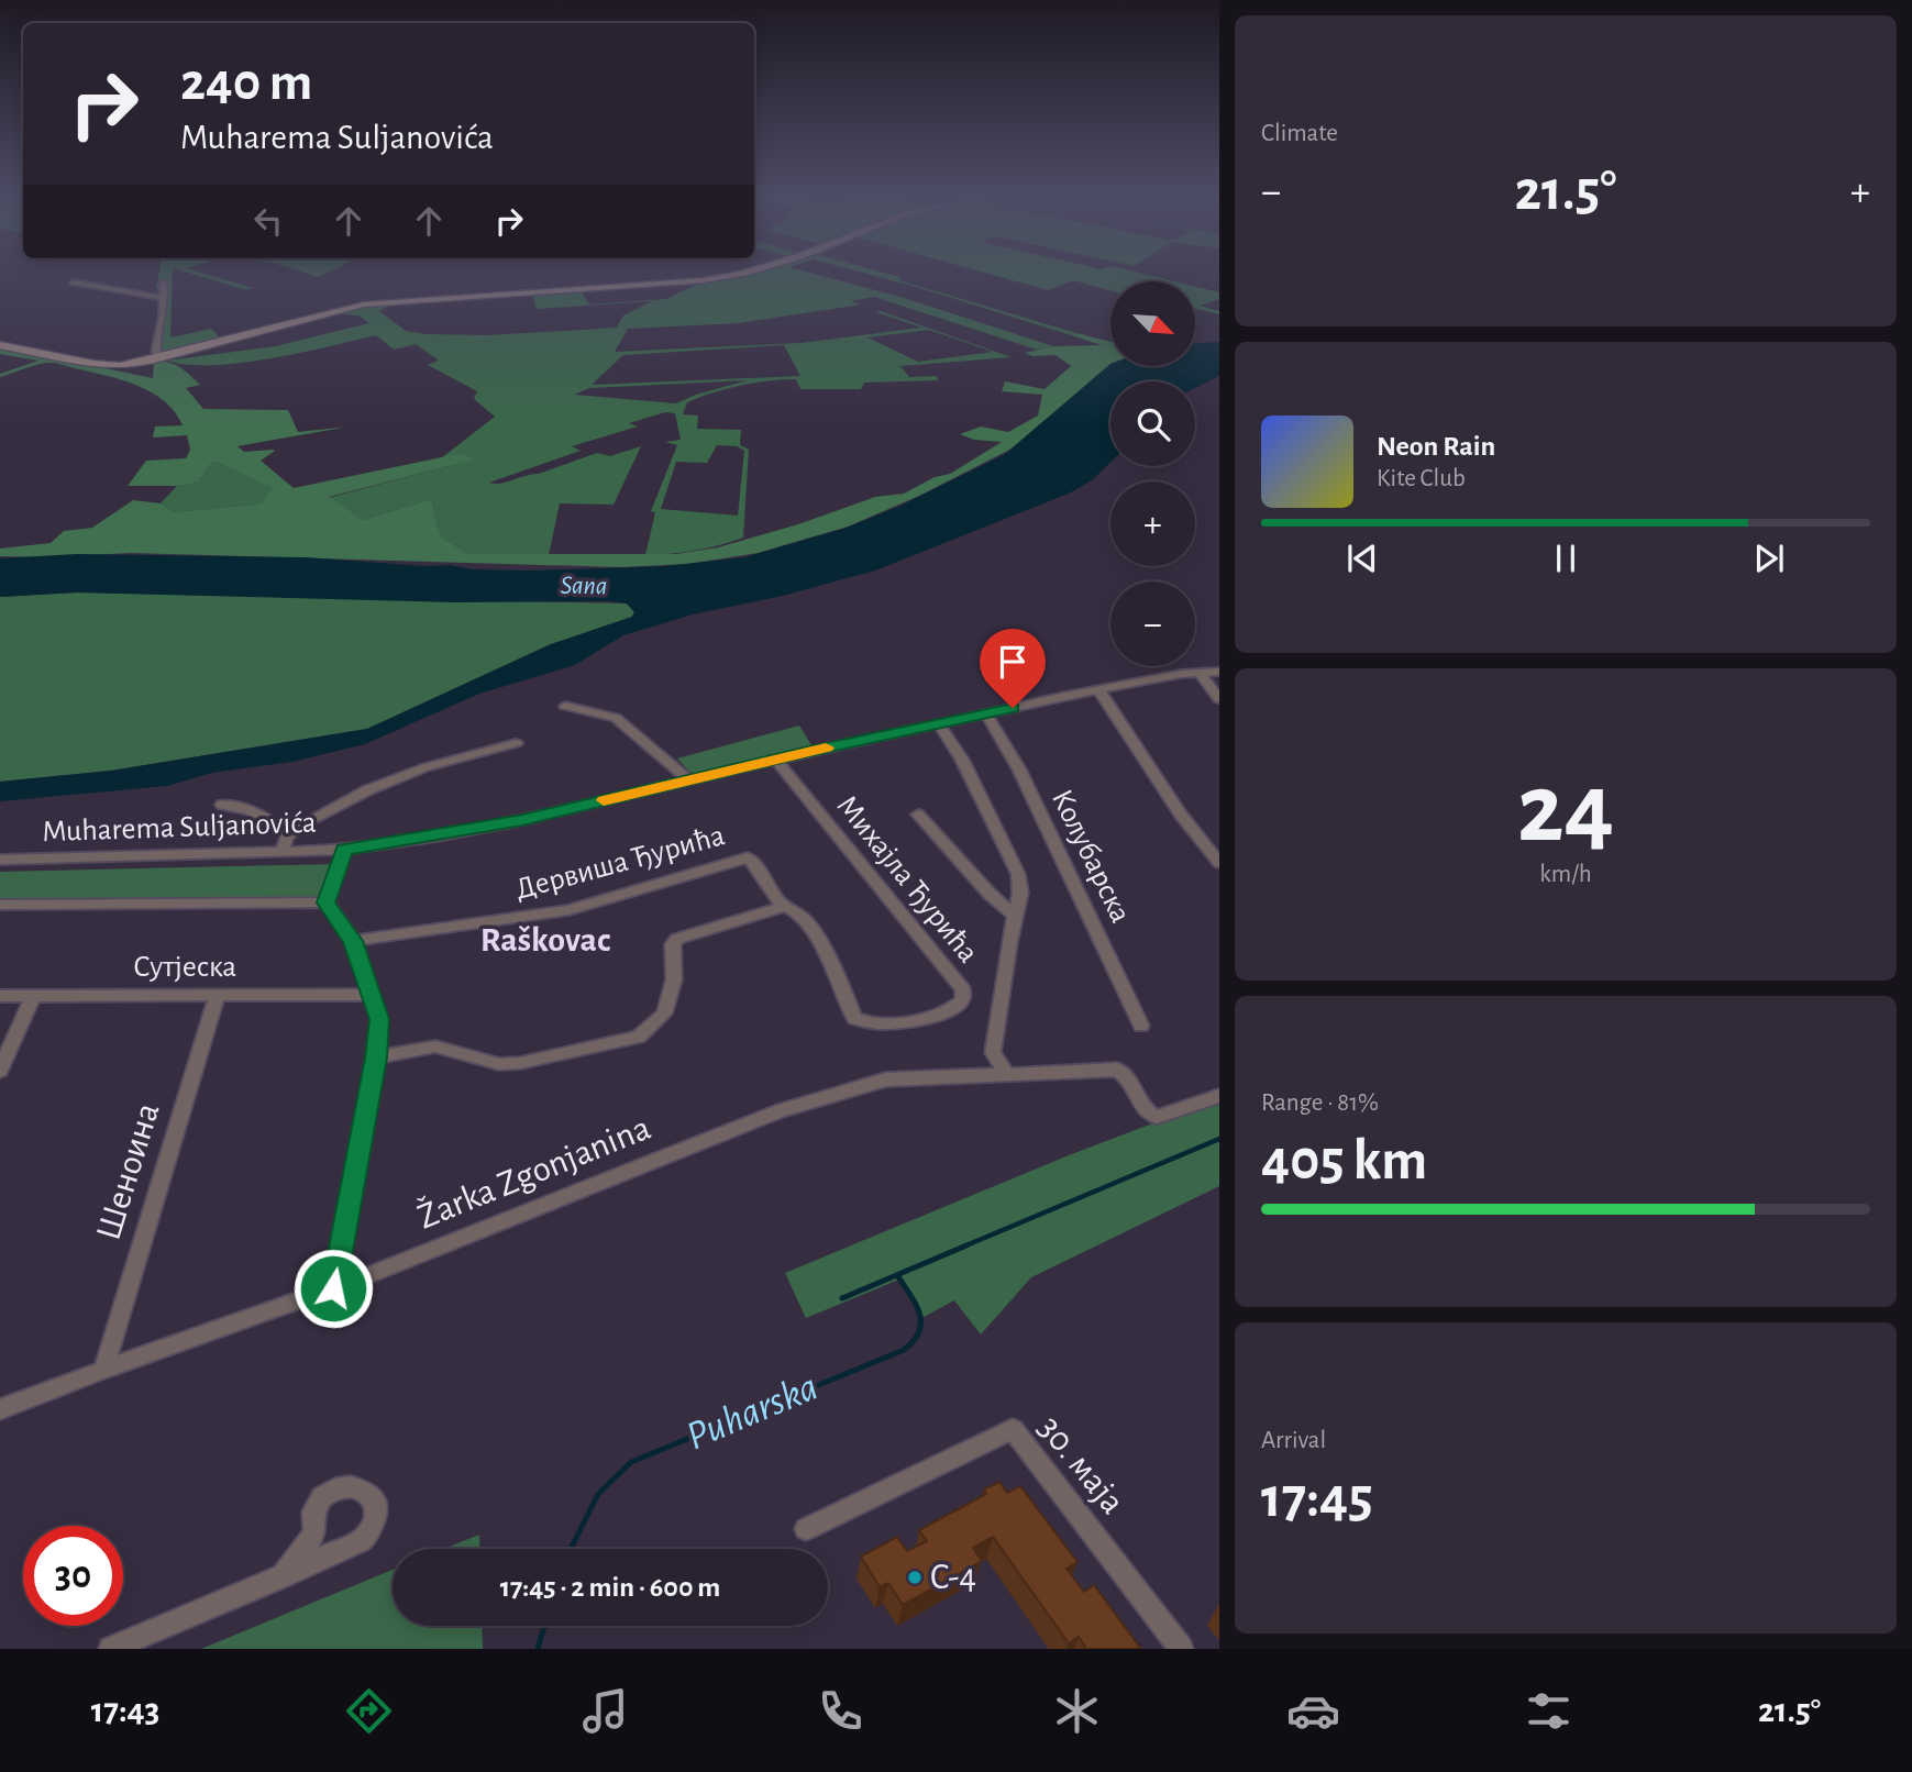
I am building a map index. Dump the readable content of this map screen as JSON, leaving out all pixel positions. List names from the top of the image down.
{
  "streets": {
    "street": [
      "Muharema Suljanovića",
      "Колубарска",
      "Дервиша Ђурића",
      "Михајла Ђурића",
      "Сутјеска",
      "Шеноина",
      "Žarka Zgonjanina",
      "30. маја"
    ]
  },
  "crossings": [
    ["Muharema Suljanovića", "Колубарска"],
    ["Muharema Suljanovića", "Михајла Ђурића"],
    ["Дервиша Ђурића", "Михајла Ђурића"],
    ["Сутјеска", "Шеноина"],
    ["Шеноина", "Žarka Zgonjanina"]
  ],
  "districts": ["Raškovac"],
  "water": ["Sana", "Puharska"],
  "places": ["C-4"],
  "north": "bottom right",
  "page": {
    "tile": [
      "Climate",
      ["24", "km/h"],
      ["Range · 81%", "405 km"],
      ["Arrival", "17:45"]
    ],
    "turn": ["240 m", "Muharema Suljanovića"],
    "heat": ["−", "21.5°", "+"],
    "map_buttons": ["+", "−"],
    "song": ["Neon Rain", "Kite Club"],
    "limit": "30",
    "trip": "17:45 · 2 min · 600 m",
    "tabs": ["17:43", "21.5°"]
  }
}
